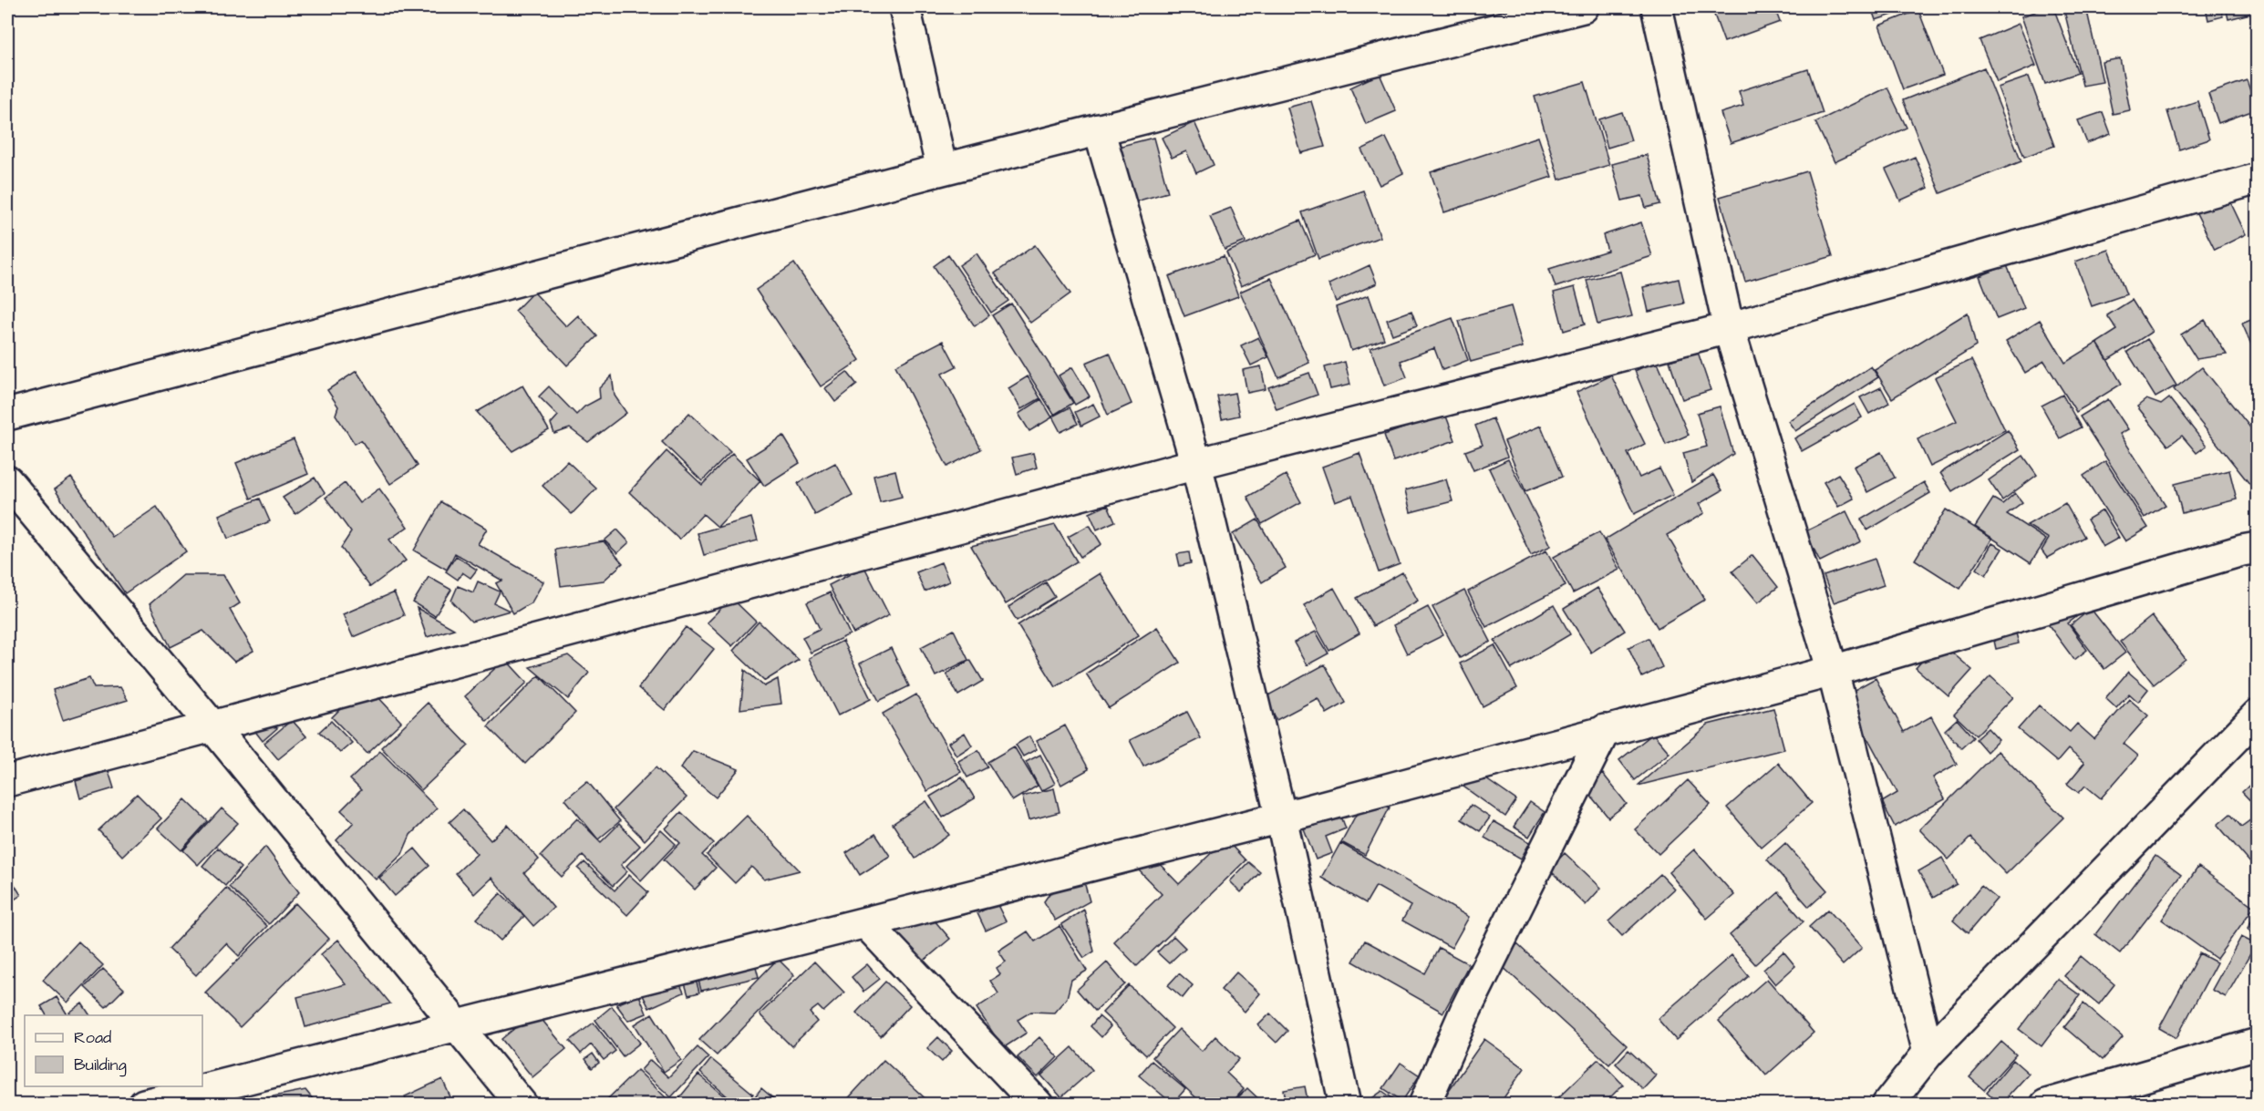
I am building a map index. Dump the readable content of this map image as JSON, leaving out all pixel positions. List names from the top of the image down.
{
  "legend": ["Road", "Building"]
}
